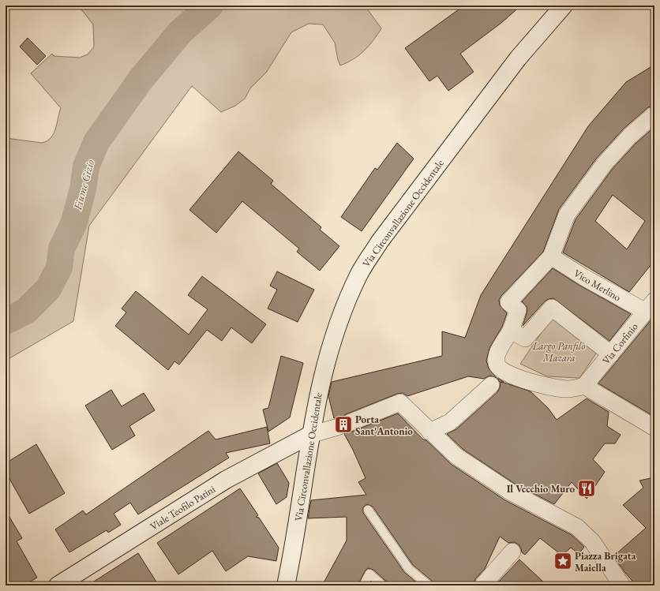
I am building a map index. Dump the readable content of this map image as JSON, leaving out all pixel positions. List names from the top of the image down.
{
  "streets": {
    "main road": ["Via Circonvallazione Occidentale", "Viale Teofilo Patini"],
    "street": ["Vico Merlino", "Via Corfinio"]
  },
  "crossings": [
    ["Via Circonvallazione Occidentale", "Viale Teofilo Patini"],
    ["Vico Merlino", "Via Corfinio"]
  ],
  "water": ["Fiume Gizio"],
  "parks": ["Largo Panfilo Mazara"],
  "places": {
    "building": ["Porta Sant'Antonio"],
    "restaurant": ["Il Vecchio Muro"],
    "place": ["Piazza Brigata Maiella"]
  }
}
